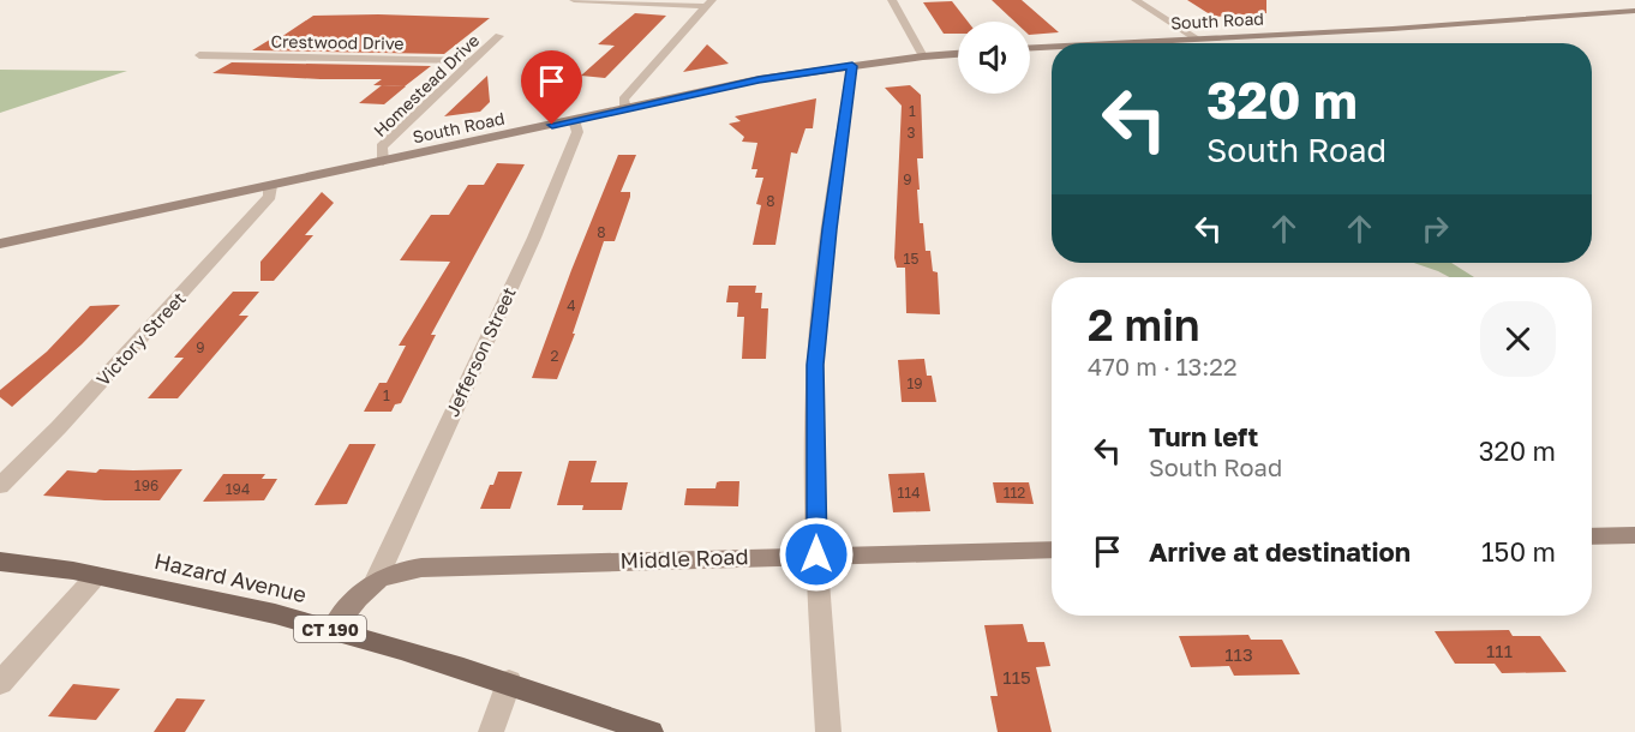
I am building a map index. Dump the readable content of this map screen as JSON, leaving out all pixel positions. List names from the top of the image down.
{
  "streets": {
    "main road": [
      "South Road",
      "Middle Road",
      "Hazard Avenue",
      "CT 190"
    ],
    "street": [
      "Crestwood Drive",
      "Homestead Drive",
      "Victory Street",
      "Jefferson Street"
    ]
  },
  "crossings": [
    ["South Road", "Homestead Drive"],
    ["South Road", "Victory Street"],
    ["South Road", "Jefferson Street"],
    ["Crestwood Drive", "Homestead Drive"],
    ["Jefferson Street", "Middle Road"],
    ["Middle Road", "Hazard Avenue"]
  ],
  "house_numbers": [
    "1",
    "3",
    "9",
    "8",
    "8",
    "15",
    "4",
    "9",
    "2",
    "19",
    "1",
    "196",
    "194",
    "114",
    "112",
    "111",
    "113",
    "115"
  ],
  "page": {
    "turn": ["320 m", "South Road"],
    "heading": ["2 min", "470 m · 13:22"],
    "list": [
      {
        "name": "Turn left",
        "note": "South Road",
        "value": "320 m"
      },
      {
        "name": "Arrive at destination",
        "value": "150 m"
      }
    ]
  }
}
